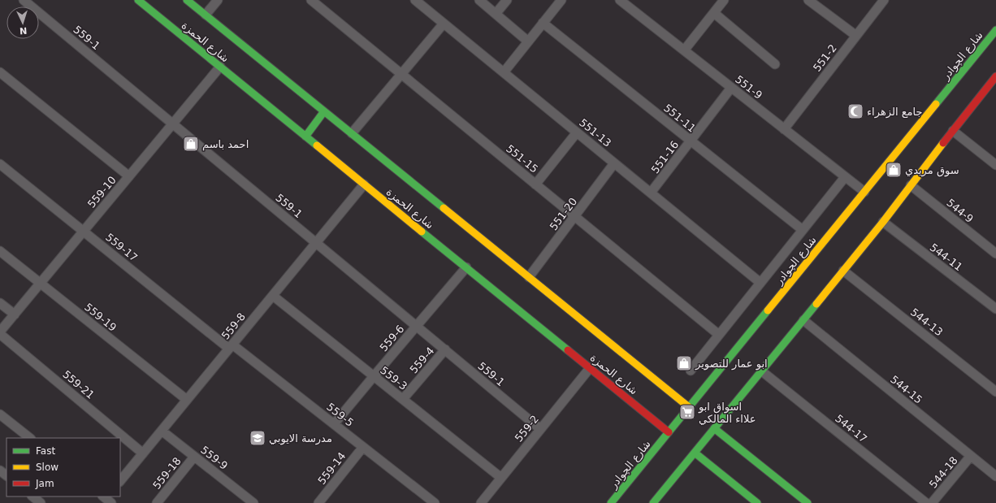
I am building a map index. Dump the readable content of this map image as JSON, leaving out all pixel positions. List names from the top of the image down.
{
  "streets": {
    "street": [
      "559-1",
      "شارع الحمزة",
      "شارع الچوادر",
      "551-2",
      "551-9",
      "551-11",
      "551-13",
      "551-16",
      "551-15",
      "559-10",
      "544-9",
      "551-20",
      "559-17",
      "544-11",
      "559-19",
      "544-13",
      "559-8",
      "559-6",
      "559-4",
      "559-3",
      "559-21",
      "544-15",
      "559-5",
      "559-2",
      "544-17",
      "559-9",
      "559-14",
      "544-18",
      "559-18"
    ]
  },
  "crossings": [
    ["559-1", "559-10"],
    ["559-1", "559-8"],
    ["559-1", "559-6"],
    ["559-1", "559-4"],
    ["559-1", "559-2"],
    ["شارع الحمزة", "شارع الچوادر"],
    ["شارع الحمزة", "559-10"],
    ["شارع الحمزة", "551-20"],
    ["شارع الحمزة", "559-8"],
    ["شارع الحمزة", "559-6"],
    ["شارع الحمزة", "559-2"],
    ["شارع الچوادر", "551-9"],
    ["551-2", "551-9"],
    ["551-9", "551-16"],
    ["551-11", "551-16"],
    ["551-13", "551-16"],
    ["551-13", "551-20"],
    ["551-15", "551-20"],
    ["559-10", "559-17"],
    ["559-10", "559-19"],
    ["559-17", "559-8"],
    ["559-17", "559-5"],
    ["559-19", "559-8"],
    ["559-8", "559-3"],
    ["559-8", "559-21"],
    ["559-8", "559-5"],
    ["559-8", "559-9"],
    ["559-6", "559-3"],
    ["559-6", "559-5"],
    ["559-4", "559-3"],
    ["559-3", "559-2"],
    ["544-15", "544-18"],
    ["559-5", "559-14"],
    ["559-9", "559-18"]
  ],
  "places": {
    "mosque": ["جامع الزهراء"],
    "shop": ["احمد باسم", "سوق مريدي", "ابو عمار للتصوير"],
    "supermarket": ["اسواق ابو علااء المالكي"],
    "school or university": ["مدرسة الايوبي"]
  },
  "legend": ["Fast", "Slow", "Jam"],
  "north": "bottom"
}
